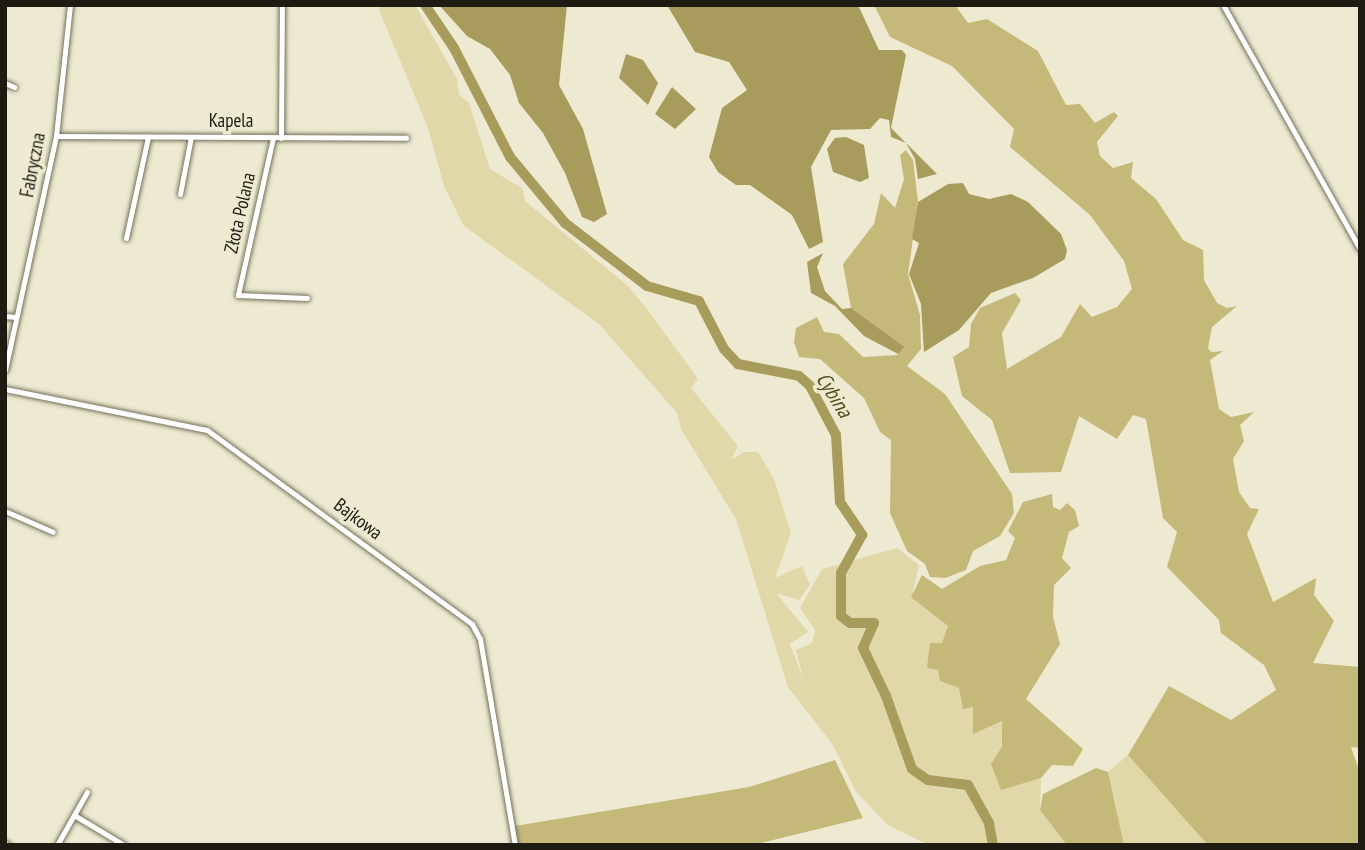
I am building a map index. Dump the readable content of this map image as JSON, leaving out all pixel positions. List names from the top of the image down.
{
  "streets": {
    "street": [
      "Kapela",
      "Fabryczna",
      "Złota Polana",
      "Bajkowa"
    ]
  },
  "crossings": [
    ["Kapela", "Fabryczna"],
    ["Kapela", "Złota Polana"]
  ],
  "water": ["Cybina"]
}
